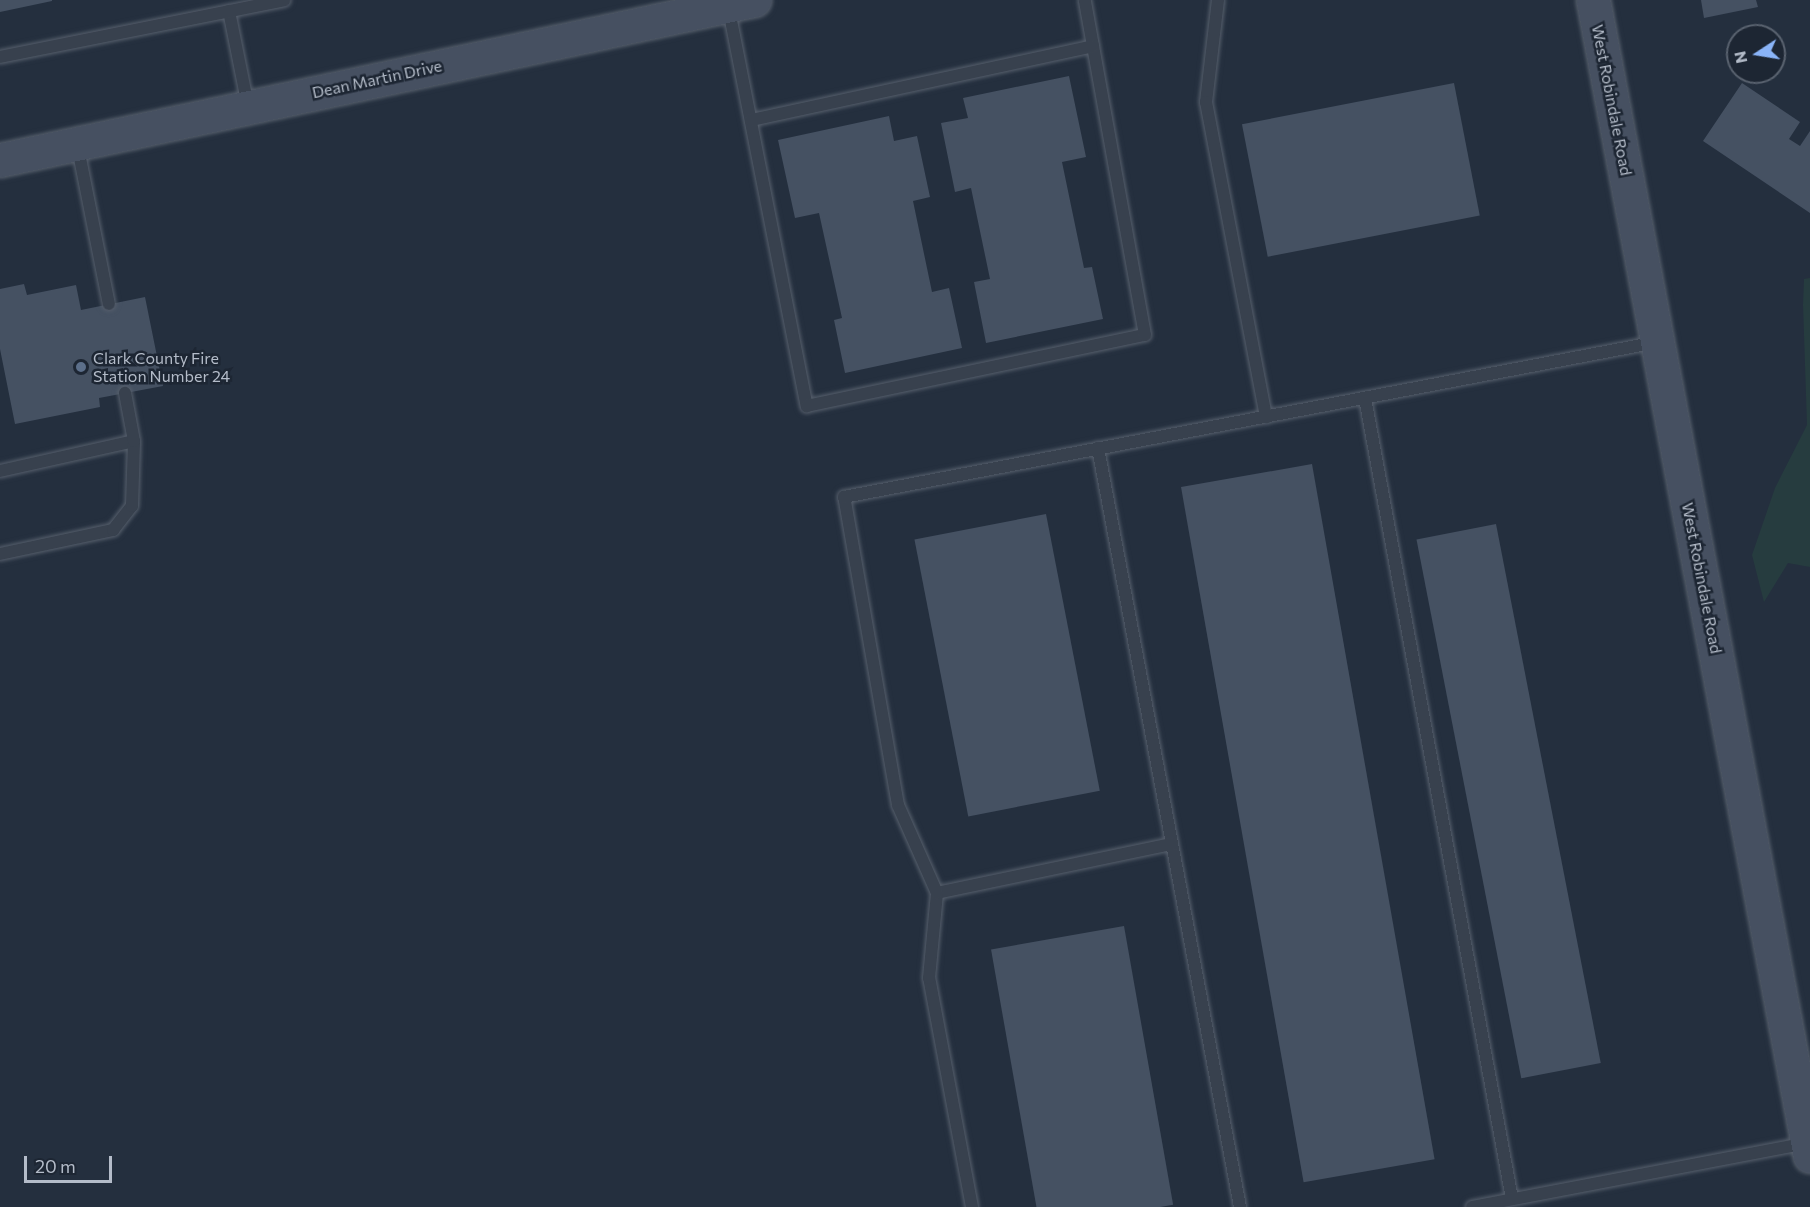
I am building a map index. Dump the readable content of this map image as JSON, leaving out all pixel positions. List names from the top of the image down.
{
  "streets": {
    "street": ["Dean Martin Drive", "West Robindale Road"]
  },
  "places": ["Clark County Fire Station Number 24"],
  "scale_bar": "20 m",
  "north": "left"
}
